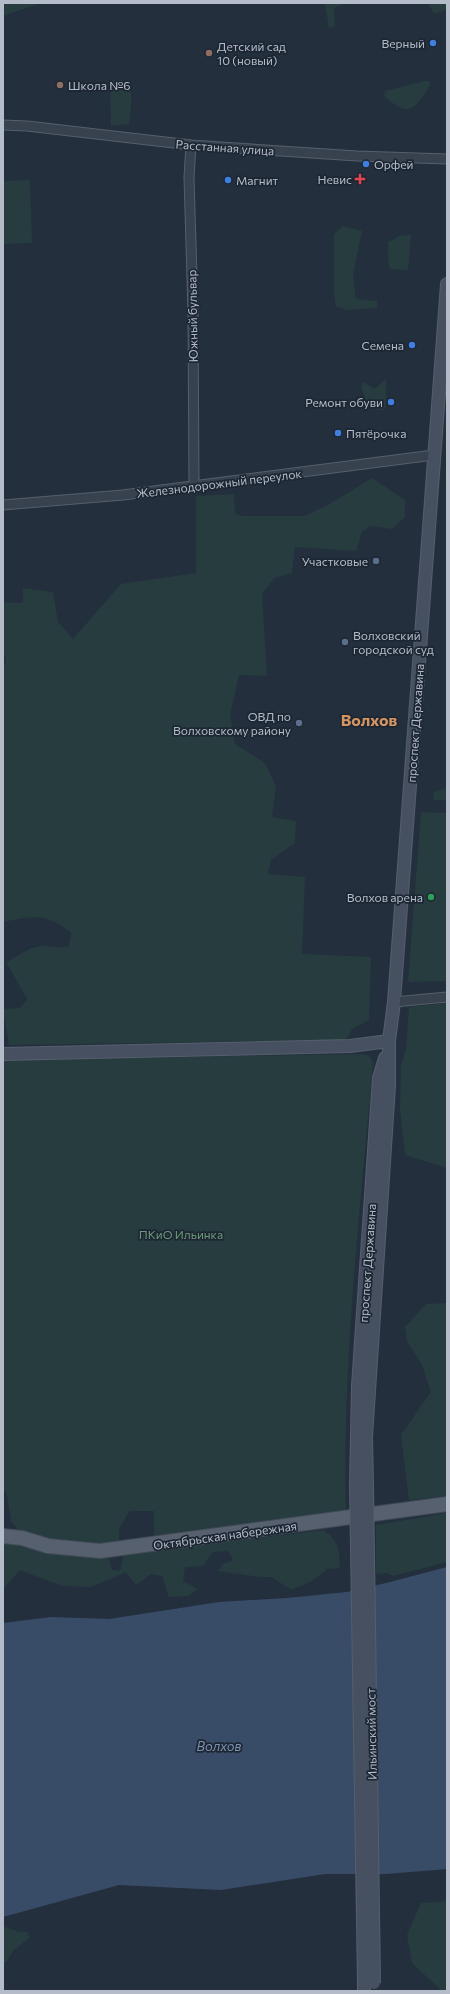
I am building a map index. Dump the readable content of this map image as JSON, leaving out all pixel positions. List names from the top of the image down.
{
  "streets": {
    "main road": ["проспект Державина", "Октябрьская набережная", "Ильинский мост"],
    "street": ["Расстанная улица", "Южный бульвар", "Железнодорожный переулок"]
  },
  "crossings": [
    ["Расстанная улица", "Южный бульвар"],
    ["Южный бульвар", "Железнодорожный переулок"],
    ["Железнодорожный переулок", "проспект Державина"],
    ["проспект Державина", "Ильинский мост"]
  ],
  "districts": ["Волхов"],
  "water": ["Волхов"],
  "parks": ["ПКиО Ильинка"],
  "places": {
    "other": [
      "Верный",
      "Детский сад 10 (новый)",
      "Школа №6",
      "Орфей",
      "Магнит",
      "Семена",
      "Ремонт обуви",
      "Пятёрочка",
      "Участковые",
      "Волховский городской суд",
      "ОВД по Волховскому району",
      "Волхов арена"
    ],
    "health": ["Невис"]
  }
}
